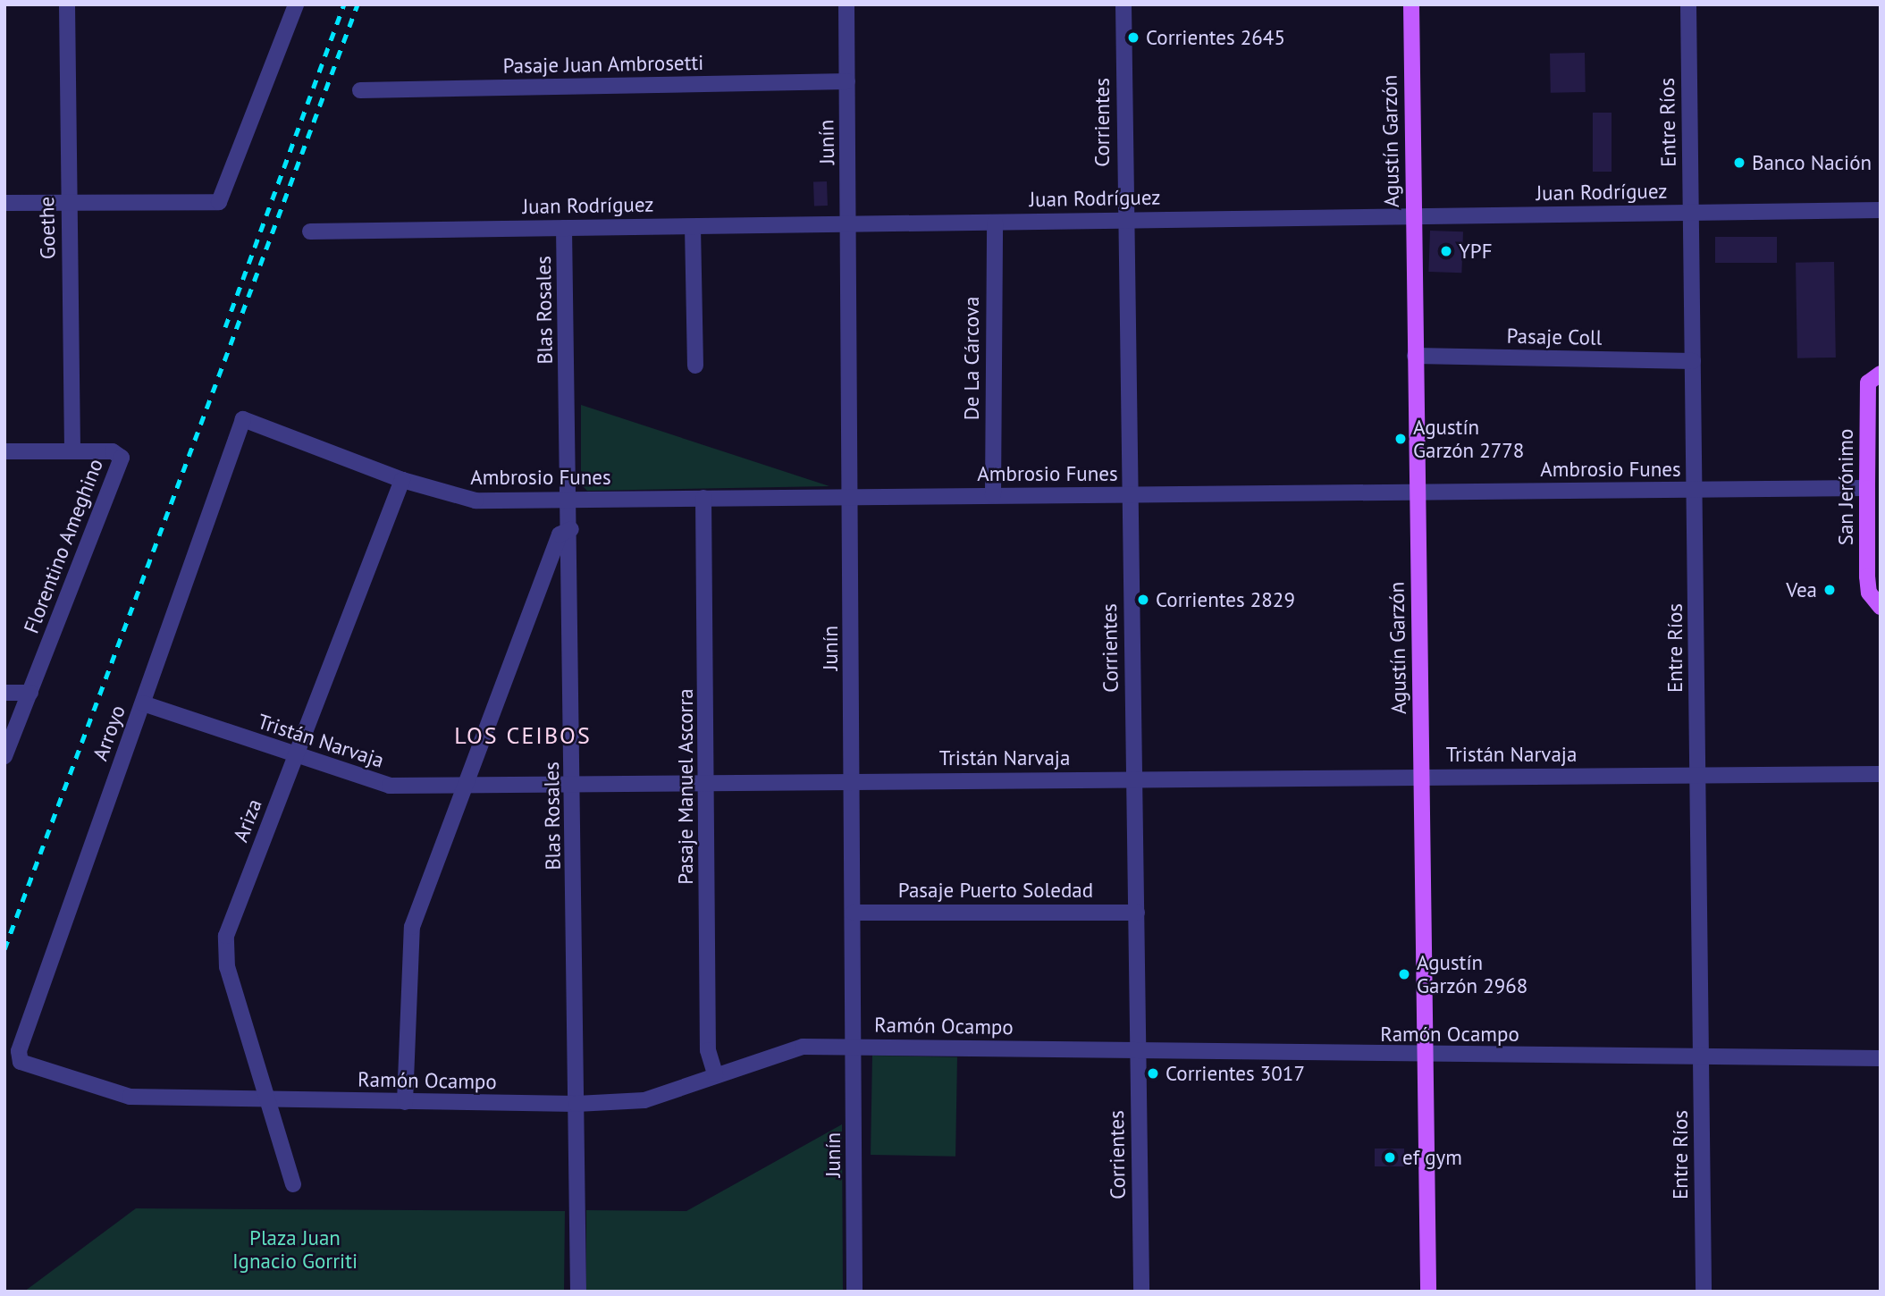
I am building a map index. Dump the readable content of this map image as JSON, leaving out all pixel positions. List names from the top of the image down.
{
  "streets": {
    "main road": ["Agustín Garzón", "San Jerónimo"],
    "street": [
      "Pasaje Juan Ambrosetti",
      "Corrientes",
      "Entre Ríos",
      "Junín",
      "Juan Rodríguez",
      "Goethe",
      "Blas Rosales",
      "Pasaje Coll",
      "De La Cárcova",
      "Ambrosio Funes",
      "Florentino Ameghino",
      "Arroyo",
      "Tristán Narvaja",
      "Pasaje Manuel Ascorra",
      "Ariza",
      "Pasaje Puerto Soledad",
      "Ramón Ocampo"
    ]
  },
  "crossings": [
    ["Pasaje Juan Ambrosetti", "Junín"],
    ["Corrientes", "Juan Rodríguez"],
    ["Corrientes", "Ambrosio Funes"],
    ["Corrientes", "Tristán Narvaja"],
    ["Corrientes", "Pasaje Puerto Soledad"],
    ["Corrientes", "Ramón Ocampo"],
    ["Entre Ríos", "Juan Rodríguez"],
    ["Entre Ríos", "Pasaje Coll"],
    ["Entre Ríos", "Ambrosio Funes"],
    ["Entre Ríos", "Tristán Narvaja"],
    ["Entre Ríos", "Ramón Ocampo"],
    ["Agustín Garzón", "Juan Rodríguez"],
    ["Agustín Garzón", "Pasaje Coll"],
    ["Agustín Garzón", "Ambrosio Funes"],
    ["Agustín Garzón", "Tristán Narvaja"],
    ["Agustín Garzón", "Ramón Ocampo"],
    ["Junín", "Juan Rodríguez"],
    ["Junín", "Ambrosio Funes"],
    ["Junín", "Tristán Narvaja"],
    ["Junín", "Pasaje Puerto Soledad"],
    ["Junín", "Ramón Ocampo"],
    ["Juan Rodríguez", "Blas Rosales"],
    ["Juan Rodríguez", "De La Cárcova"],
    ["Goethe", "Florentino Ameghino"],
    ["Blas Rosales", "Ambrosio Funes"],
    ["Blas Rosales", "Tristán Narvaja"],
    ["Blas Rosales", "Ramón Ocampo"],
    ["De La Cárcova", "Ambrosio Funes"],
    ["Ambrosio Funes", "San Jerónimo"],
    ["Ambrosio Funes", "Arroyo"],
    ["Ambrosio Funes", "Pasaje Manuel Ascorra"],
    ["Ambrosio Funes", "Ariza"],
    ["Arroyo", "Tristán Narvaja"],
    ["Arroyo", "Ramón Ocampo"],
    ["Tristán Narvaja", "Pasaje Manuel Ascorra"],
    ["Tristán Narvaja", "Ariza"],
    ["Pasaje Manuel Ascorra", "Ramón Ocampo"],
    ["Ariza", "Ramón Ocampo"]
  ],
  "districts": ["LOS CEIBOS"],
  "parks": ["Plaza Juan Ignacio Gorriti"],
  "places": [
    "Corrientes 2645",
    "Banco Nación",
    "YPF",
    "Agustín Garzón 2778",
    "Vea",
    "Corrientes 2829",
    "Agustín Garzón 2968",
    "Corrientes 3017",
    "ef gym"
  ]
}
